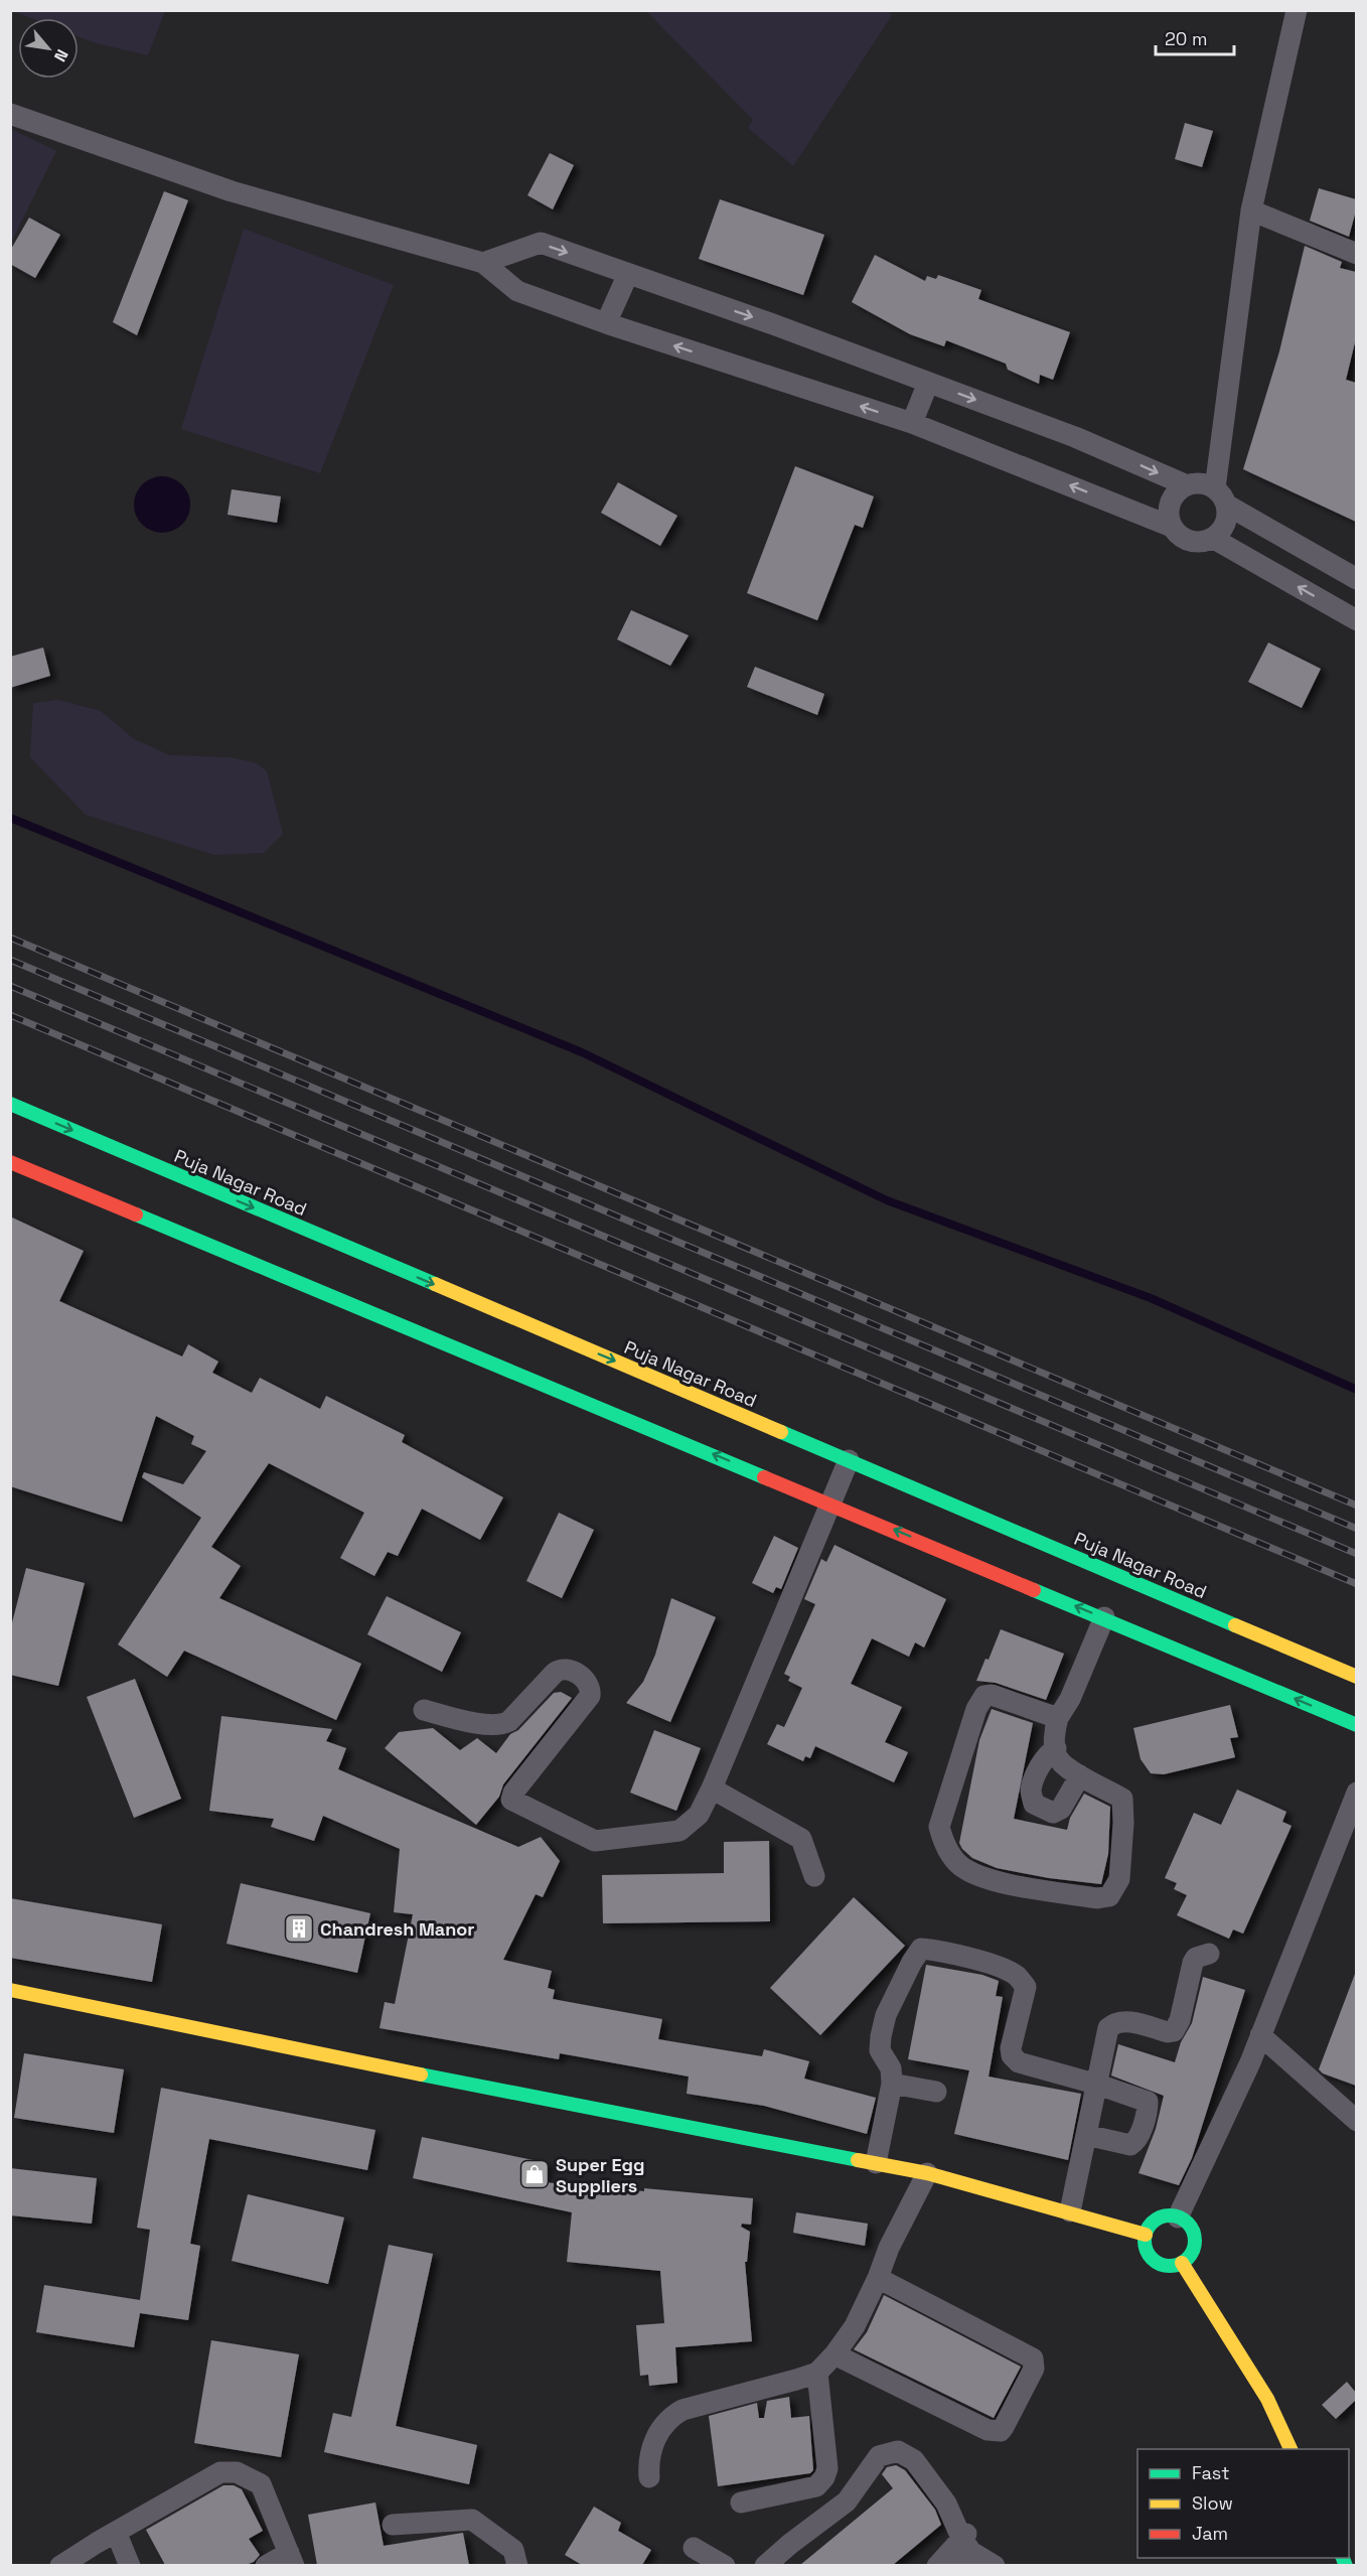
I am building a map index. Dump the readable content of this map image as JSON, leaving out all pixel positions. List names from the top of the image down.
{
  "streets": {
    "street": ["Puja Nagar Road"]
  },
  "places": {
    "building": ["Chandresh Manor"],
    "shop": ["Super Egg Suppliers"]
  },
  "legend": ["Fast", "Slow", "Jam"],
  "scale_bar": "20 m",
  "north": "bottom right"
}
